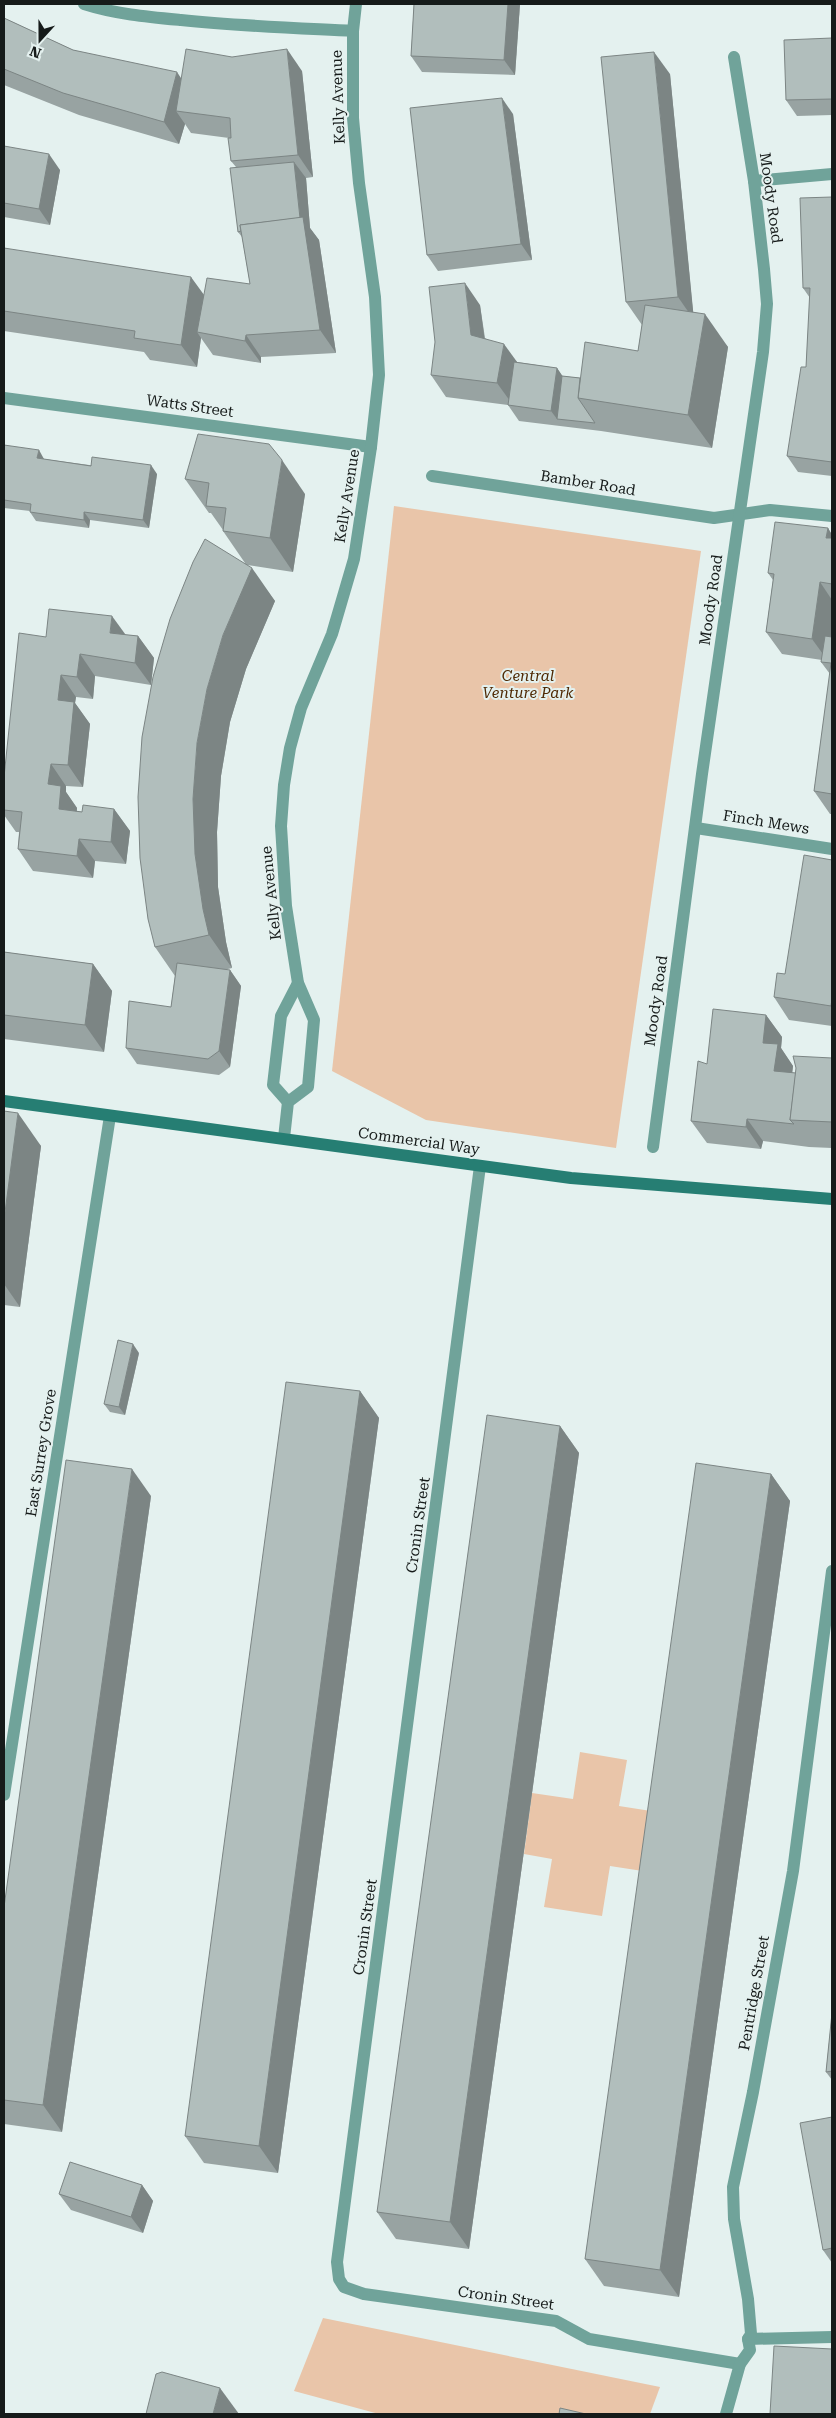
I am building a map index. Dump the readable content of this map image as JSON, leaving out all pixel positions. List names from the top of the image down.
{
  "streets": {
    "street": [
      "Kelly Avenue",
      "Moody Road",
      "Watts Street",
      "Bamber Road",
      "Finch Mews",
      "Commercial Way",
      "East Surrey Grove",
      "Cronin Street",
      "Pentridge Street"
    ]
  },
  "crossings": [
    ["Kelly Avenue", "Watts Street"],
    ["Moody Road", "Bamber Road"],
    ["Moody Road", "Finch Mews"],
    ["Commercial Way", "East Surrey Grove"],
    ["Commercial Way", "Cronin Street"],
    ["Cronin Street", "Pentridge Street"]
  ],
  "parks": ["Central Venture Park"],
  "north": "bottom"
}
